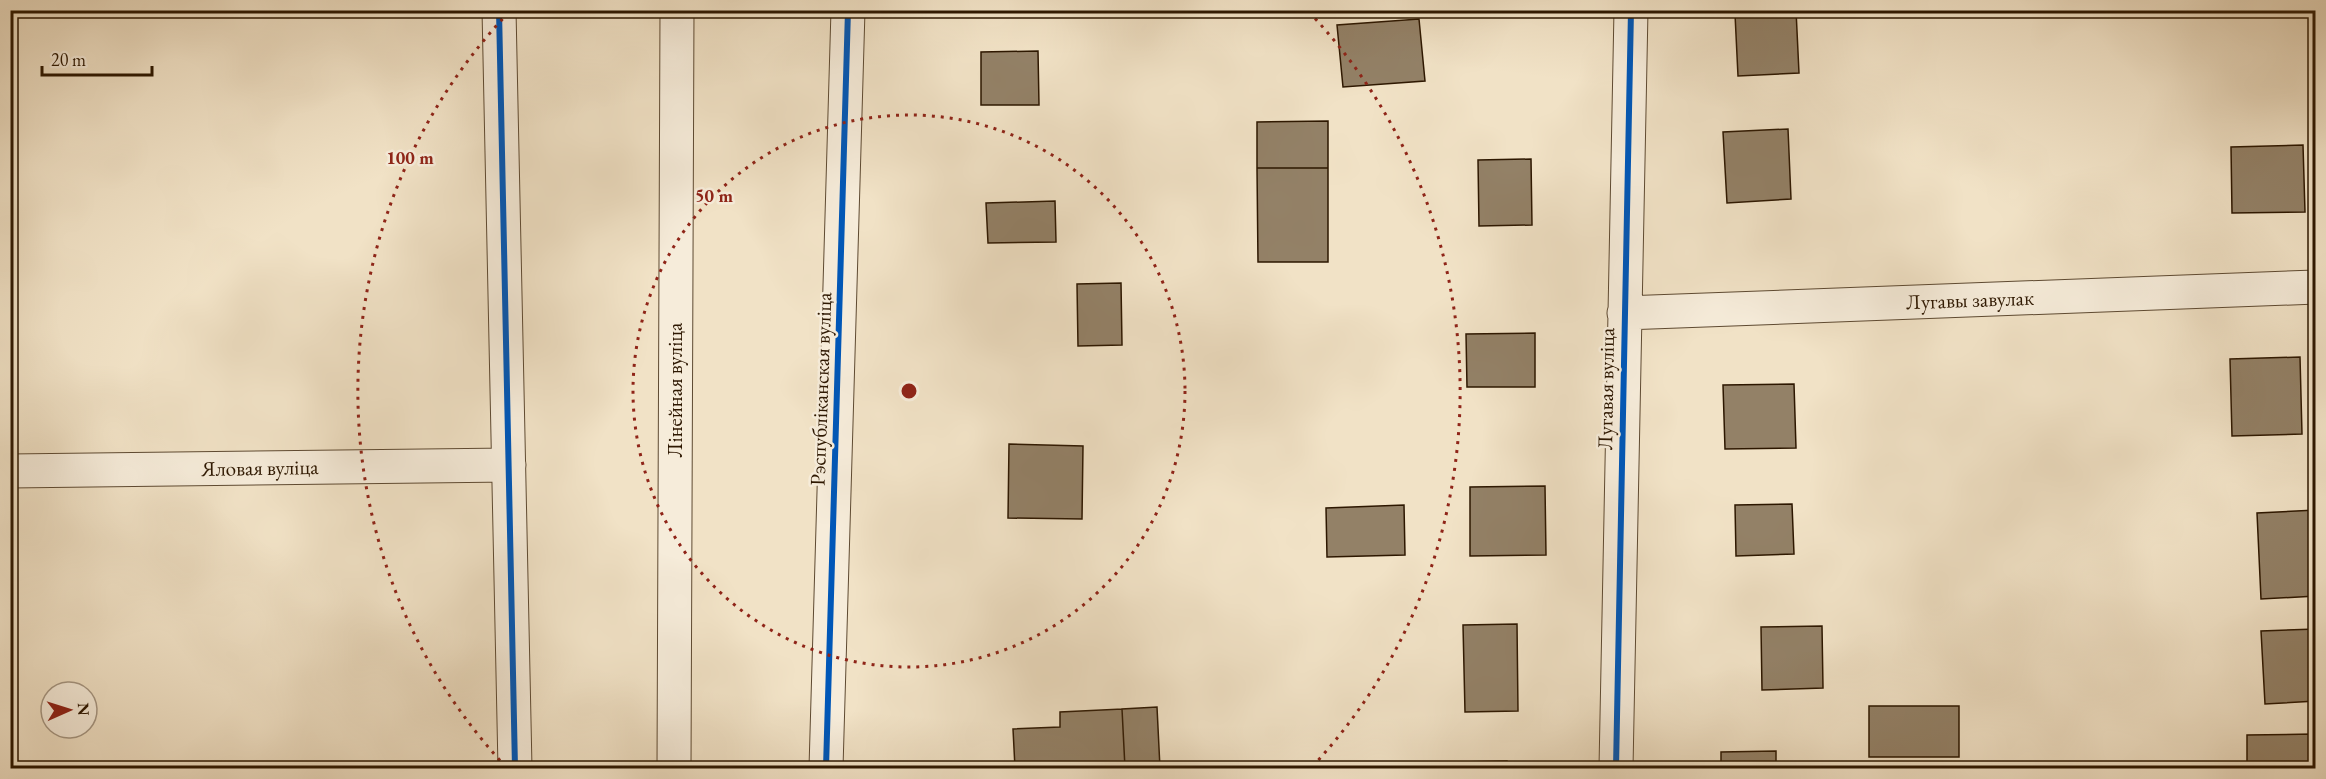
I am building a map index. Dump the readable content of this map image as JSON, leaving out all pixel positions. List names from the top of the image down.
{
  "streets": {
    "street": [
      "Лугавы завулак",
      "Рэспубліканская вуліца",
      "Лугавая вуліца",
      "Лінейная вуліца",
      "Яловая вуліца"
    ]
  },
  "crossings": [
    ["Лугавы завулак", "Лугавая вуліца"]
  ],
  "scale_bar": "20 m",
  "north": "right",
  "rings": ["100 m", "50 m"]
}
